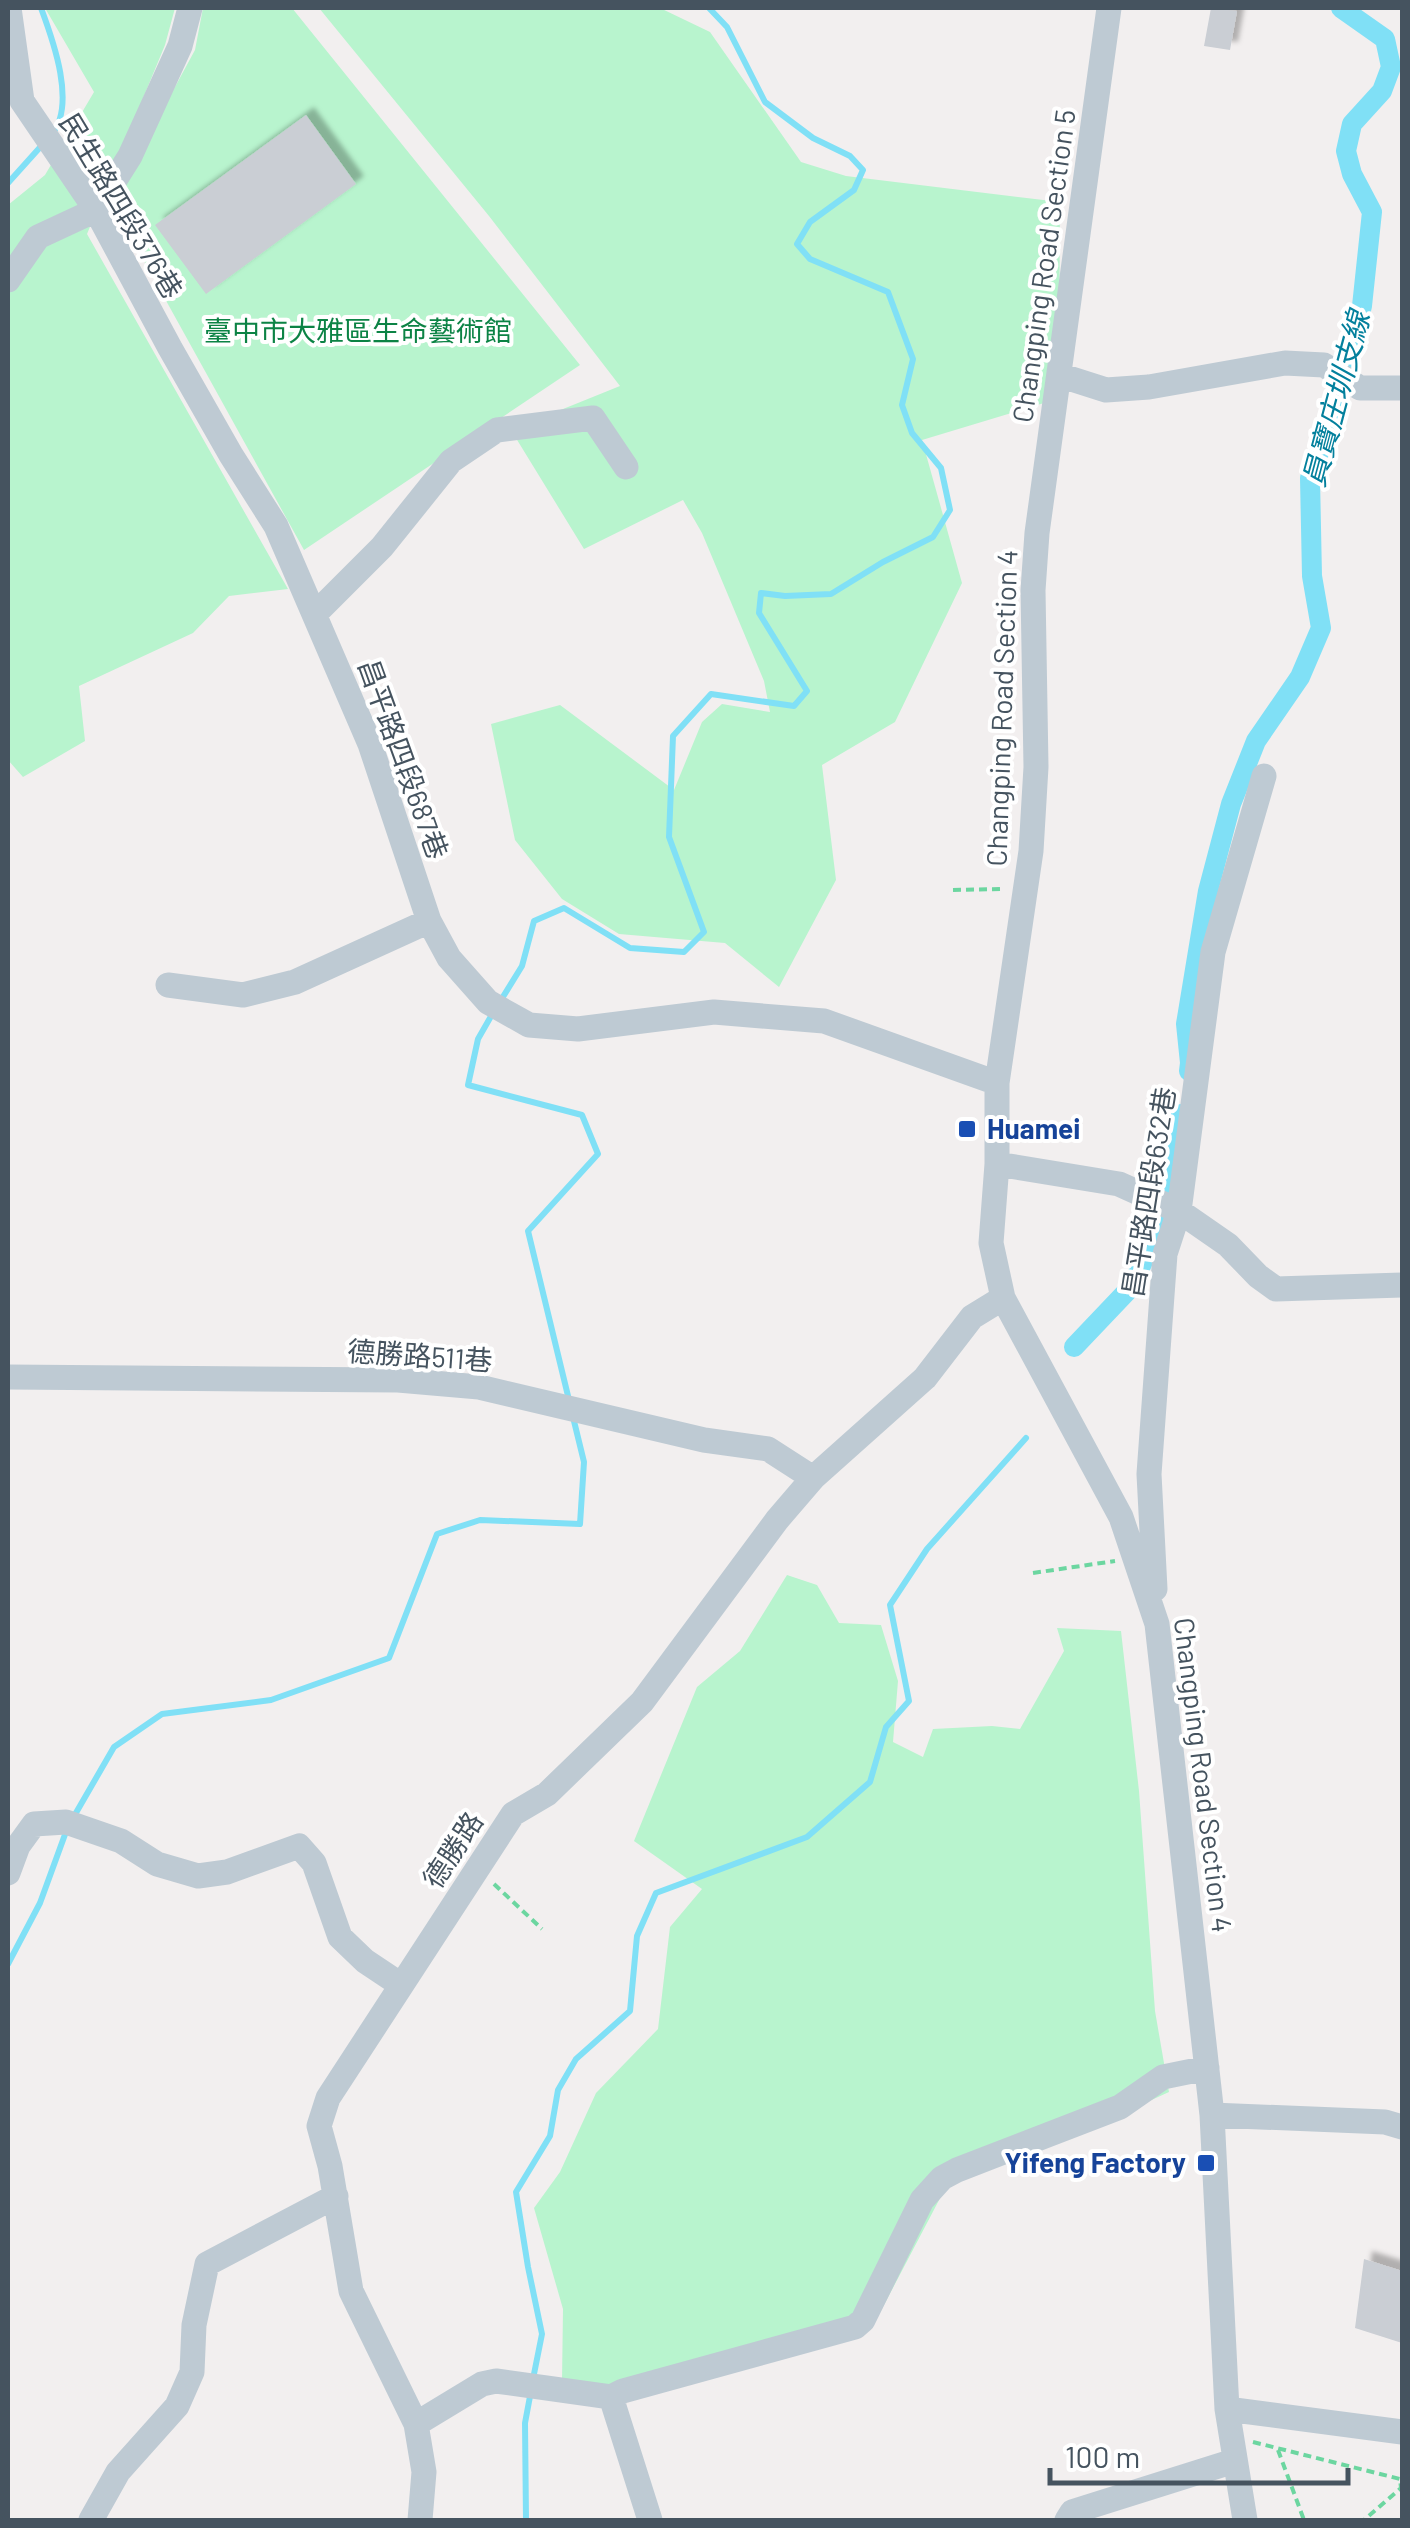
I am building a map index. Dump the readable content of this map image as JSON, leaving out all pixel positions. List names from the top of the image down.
{
  "streets": {
    "street": [
      "民生路四段376巷",
      "Changping Road Section 5",
      "Changping Road Section 4",
      "昌平路四段687巷",
      "昌平路四段632巷",
      "德勝路511巷",
      "德勝路"
    ]
  },
  "crossings": [
    ["民生路四段376巷", "昌平路四段687巷"],
    ["Changping Road Section 5", "Changping Road Section 4"],
    ["Changping Road Section 4", "昌平路四段687巷"],
    ["Changping Road Section 4", "昌平路四段632巷"],
    ["Changping Road Section 4", "德勝路"],
    ["德勝路511巷", "德勝路"]
  ],
  "water": ["員寶庄圳支線"],
  "parks": ["臺中市大雅區生命藝術館"],
  "places": {
    "transit": ["Huamei", "Yifeng Factory"]
  },
  "scale_bar": "100 m"
}
